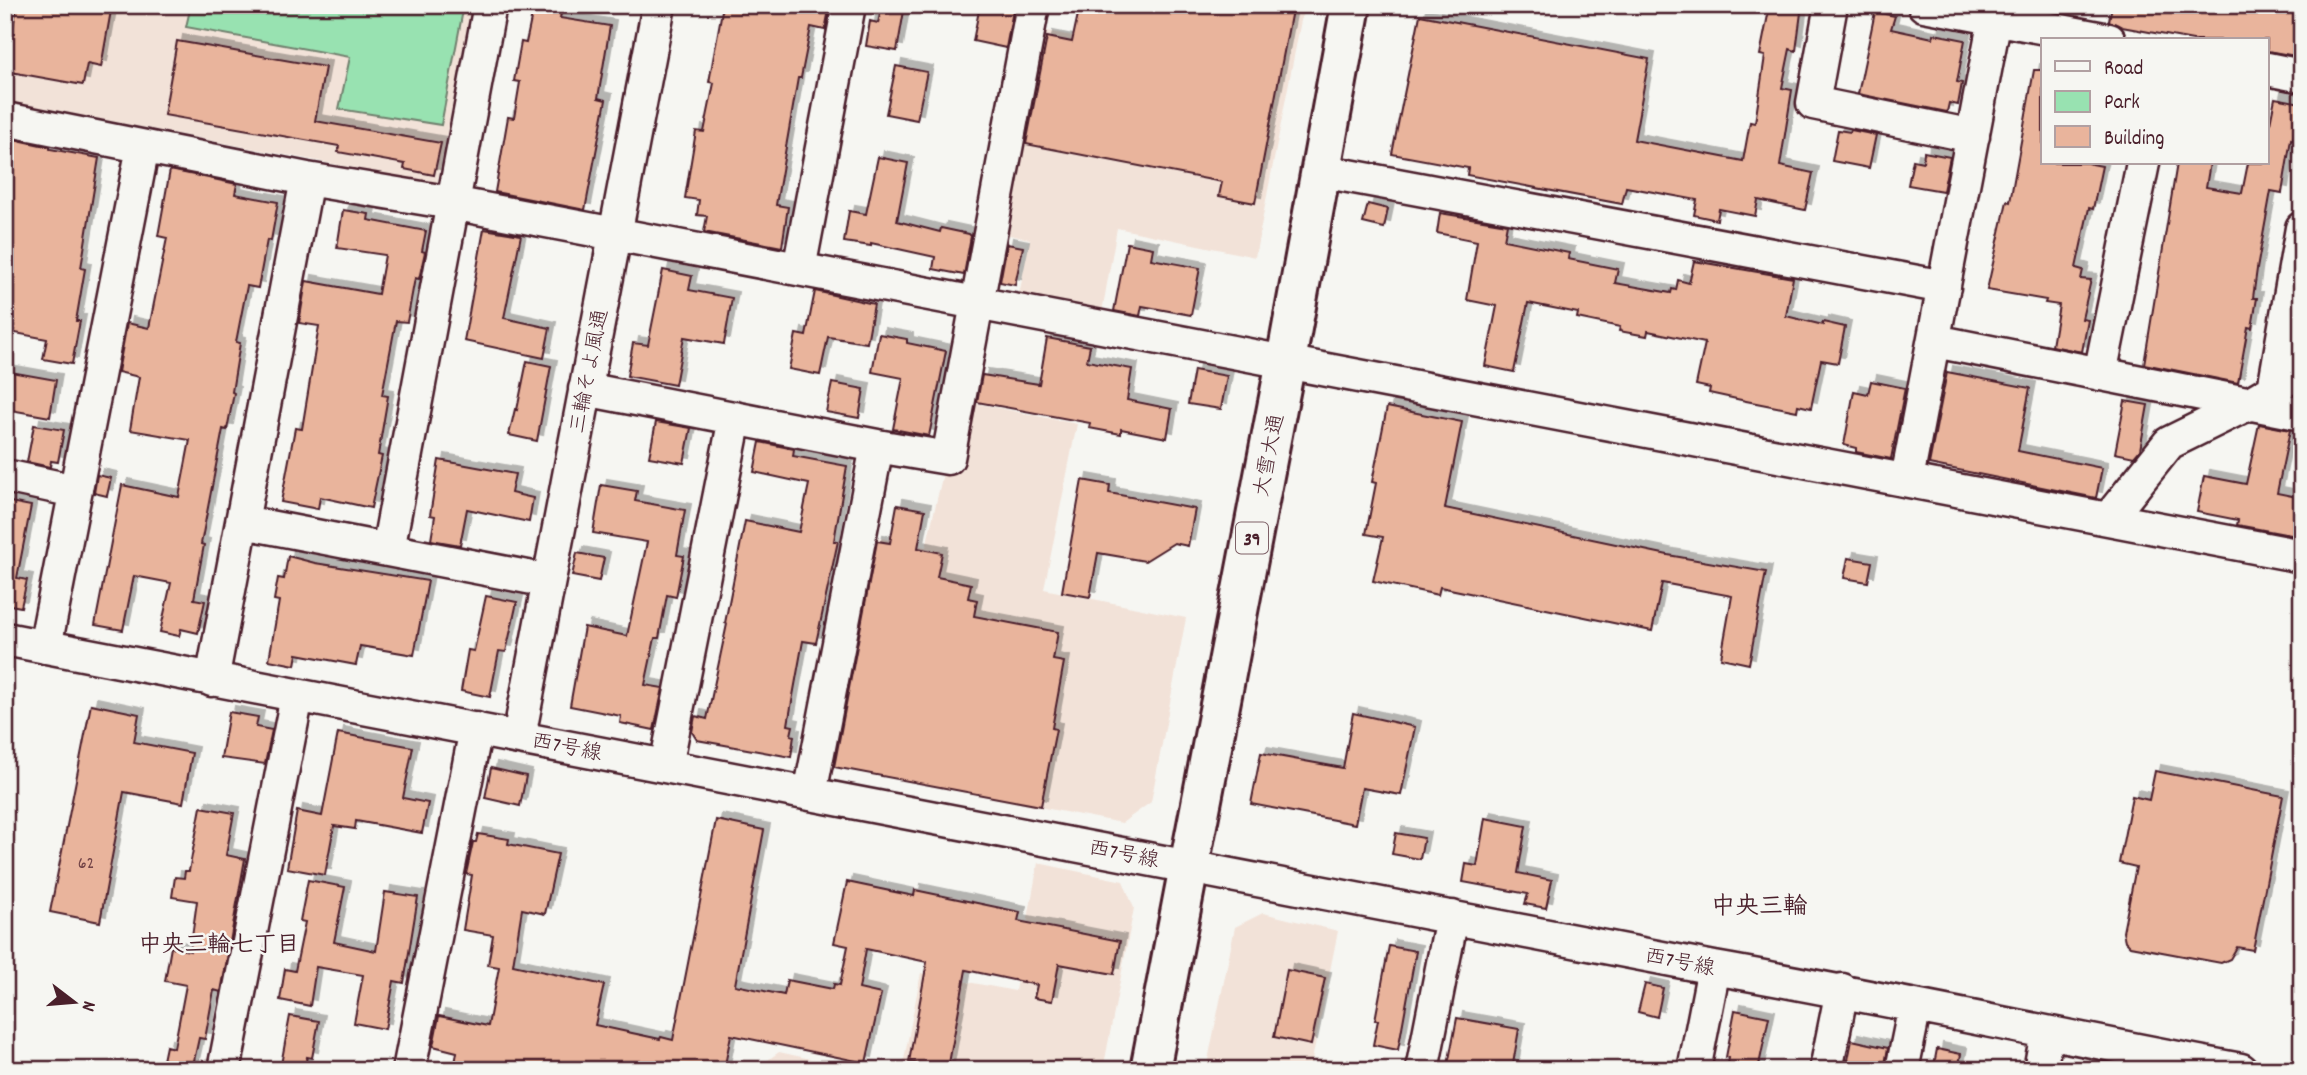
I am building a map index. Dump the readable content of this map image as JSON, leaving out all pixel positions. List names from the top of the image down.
{
  "streets": {
    "highway": ["大雪大通", "39"],
    "street": ["三輪そよ風通", "西7号線"]
  },
  "crossings": [
    ["三輪そよ風通", "西7号線"],
    ["大雪大通", "西7号線"]
  ],
  "districts": ["中央三輪", "中央三輪七丁目"],
  "house_numbers": ["62"],
  "legend": ["Road", "Park", "Building"],
  "north": "right"
}
